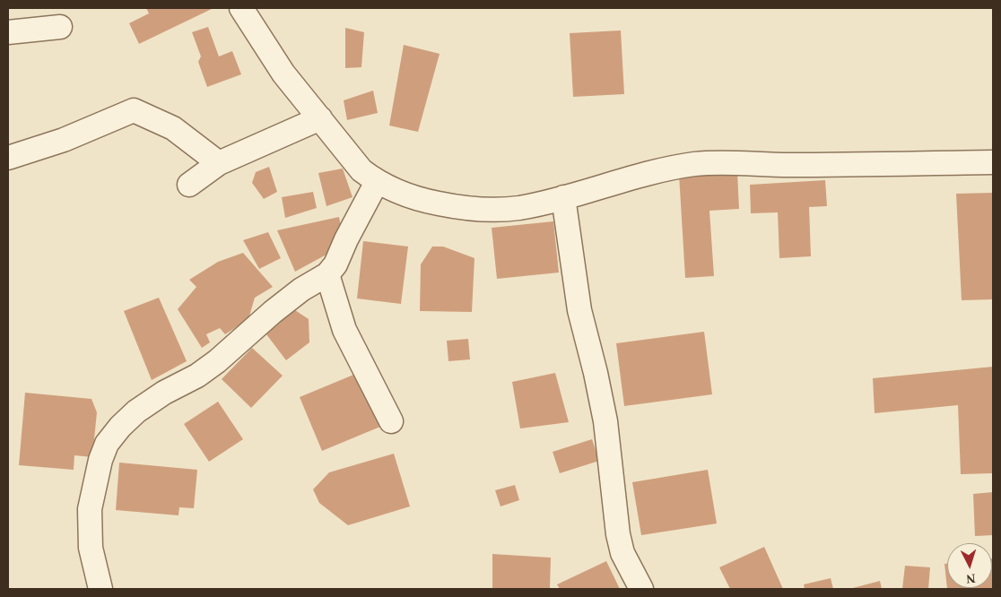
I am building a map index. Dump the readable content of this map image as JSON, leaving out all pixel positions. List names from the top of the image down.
{
  "north": "bottom"
}
